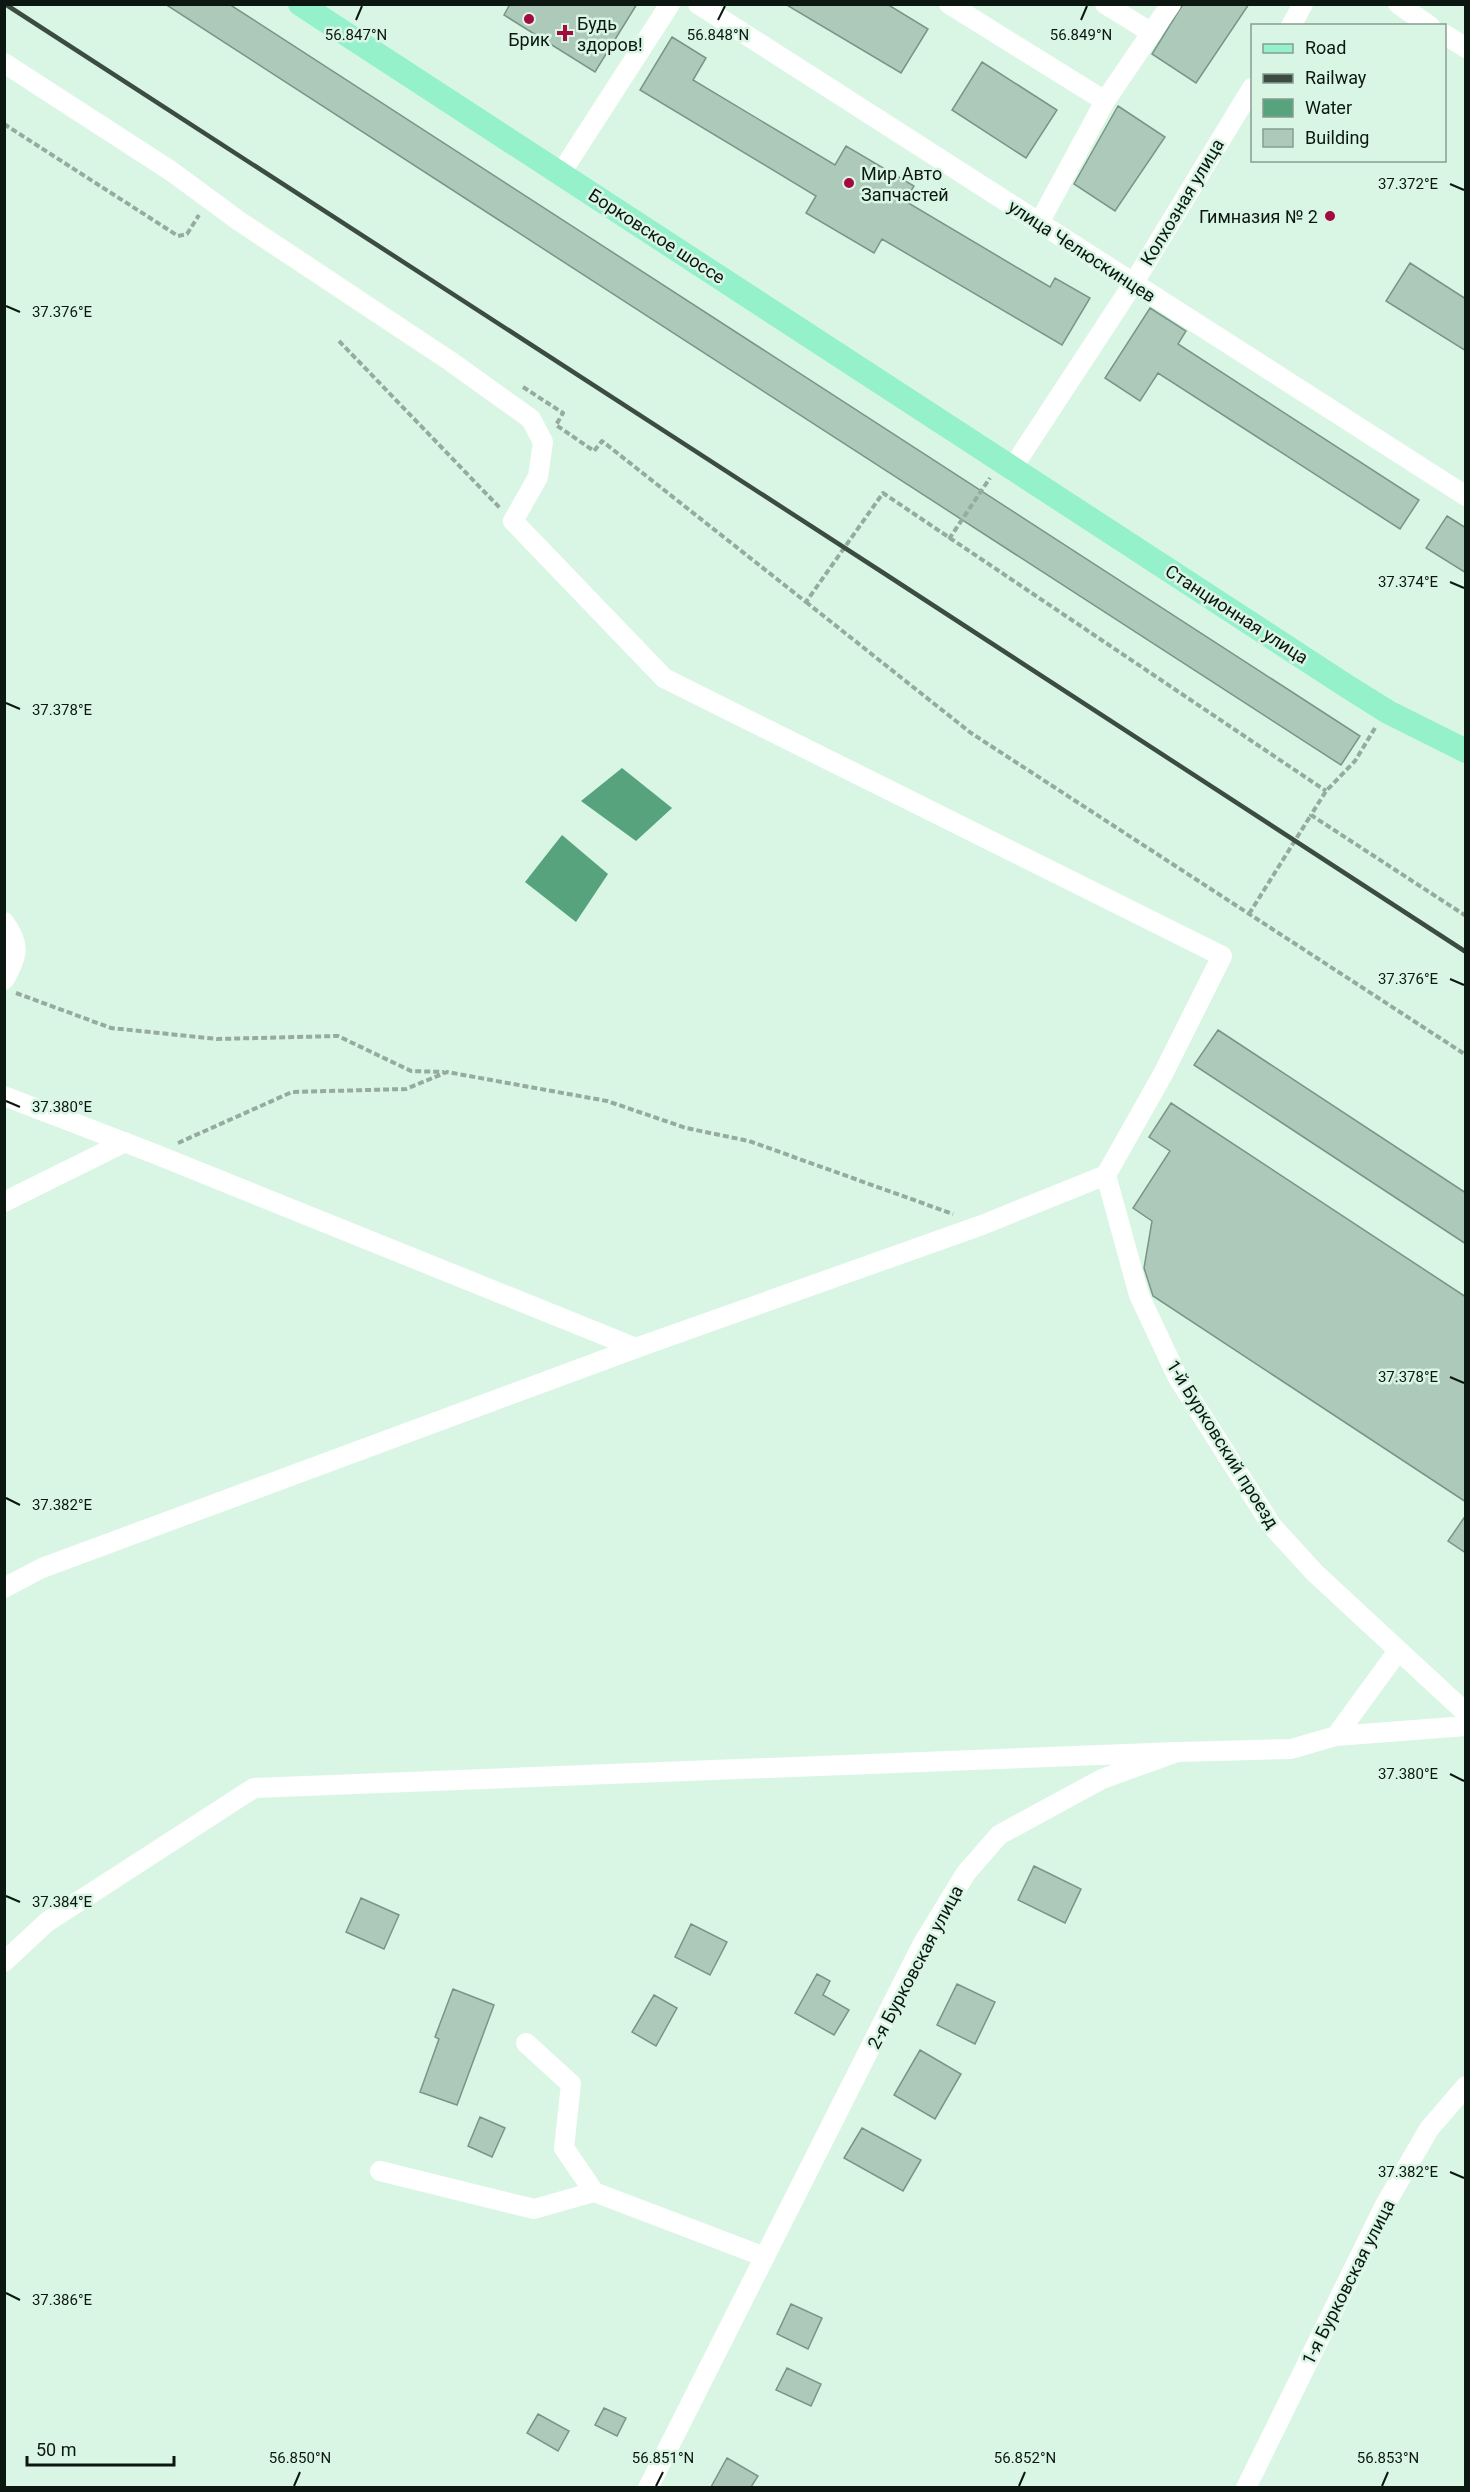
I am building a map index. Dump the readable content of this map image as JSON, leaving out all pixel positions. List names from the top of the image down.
{
  "streets": {
    "main road": ["Борковское шоссе", "Станционная улица"],
    "street": [
      "Колхозная улица",
      "улица Челюскинцев",
      "1-й Бурковский проезд",
      "2-я Бурковская улица",
      "1-я Бурковская улица"
    ]
  },
  "crossings": [
    ["Колхозная улица", "Борковское шоссе"],
    ["Колхозная улица", "улица Челюскинцев"],
    ["Колхозная улица", "Станционная улица"],
    ["Борковское шоссе", "Станционная улица"]
  ],
  "places": {
    "other": ["Брик", "Мир Авто Запчастей", "Гимназия № 2"],
    "health": ["Будь здоров!"]
  },
  "legend": [
    "Road",
    "Railway",
    "Water",
    "Building"
  ],
  "scale_bar": "50 m",
  "coordinates": [
    "56.847°N",
    "56.848°N",
    "56.849°N",
    "37.372°E",
    "37.376°E",
    "37.374°E",
    "37.378°E",
    "37.380°E",
    "37.382°E",
    "37.384°E",
    "37.386°E",
    "56.850°N",
    "56.851°N",
    "56.852°N",
    "56.853°N"
  ]
}
